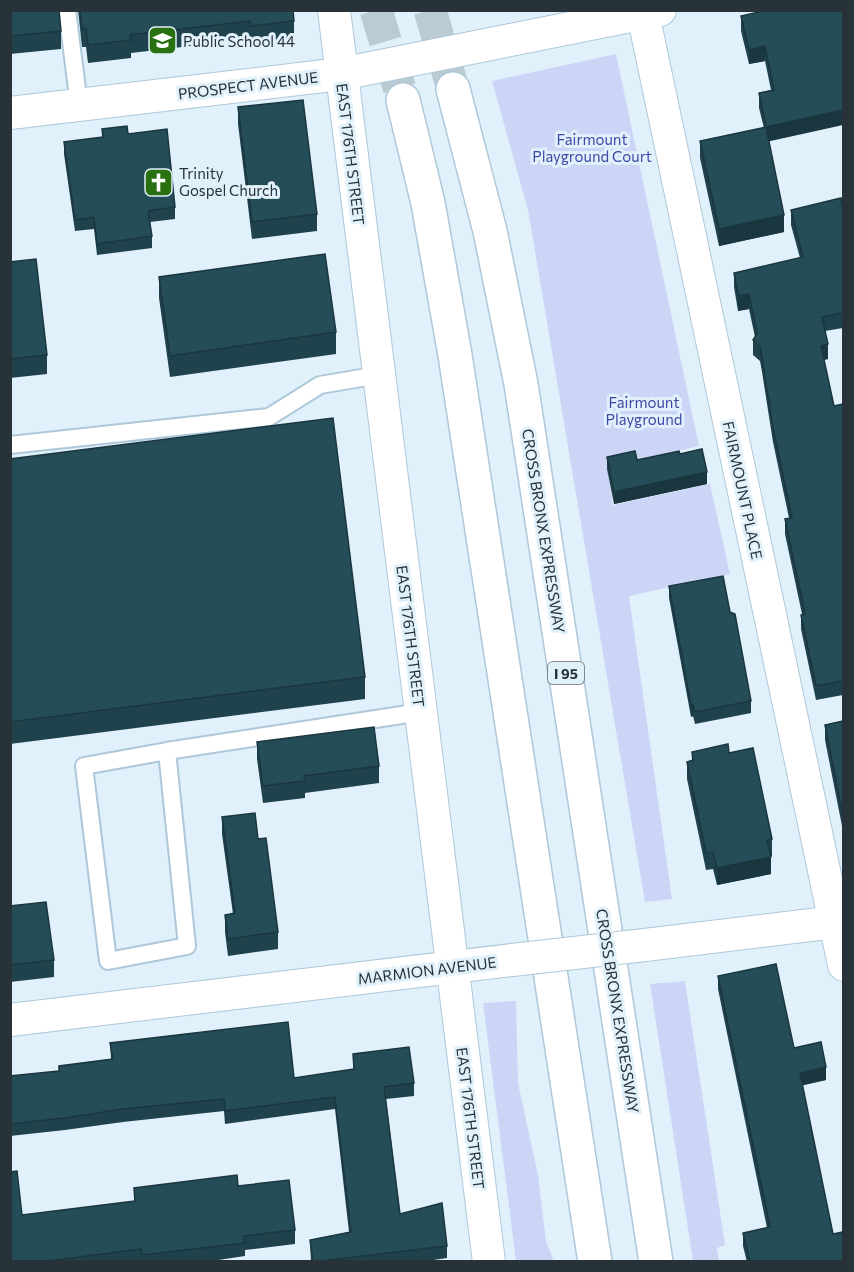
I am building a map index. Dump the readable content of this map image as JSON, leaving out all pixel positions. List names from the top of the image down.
{
  "streets": {
    "highway": ["CROSS BRONX EXPRESSWAY", "I 95"],
    "street": [
      "PROSPECT AVENUE",
      "EAST 176TH STREET",
      "FAIRMOUNT PLACE",
      "MARMION AVENUE"
    ]
  },
  "crossings": [
    ["PROSPECT AVENUE", "EAST 176TH STREET"],
    ["PROSPECT AVENUE", "FAIRMOUNT PLACE"],
    ["EAST 176TH STREET", "MARMION AVENUE"],
    ["FAIRMOUNT PLACE", "MARMION AVENUE"]
  ],
  "parks": ["Fairmount Playground Court", "Fairmount Playground"],
  "places": {
    "school or university": ["Public School 44"],
    "church": ["Trinity Gospel Church"]
  }
}
